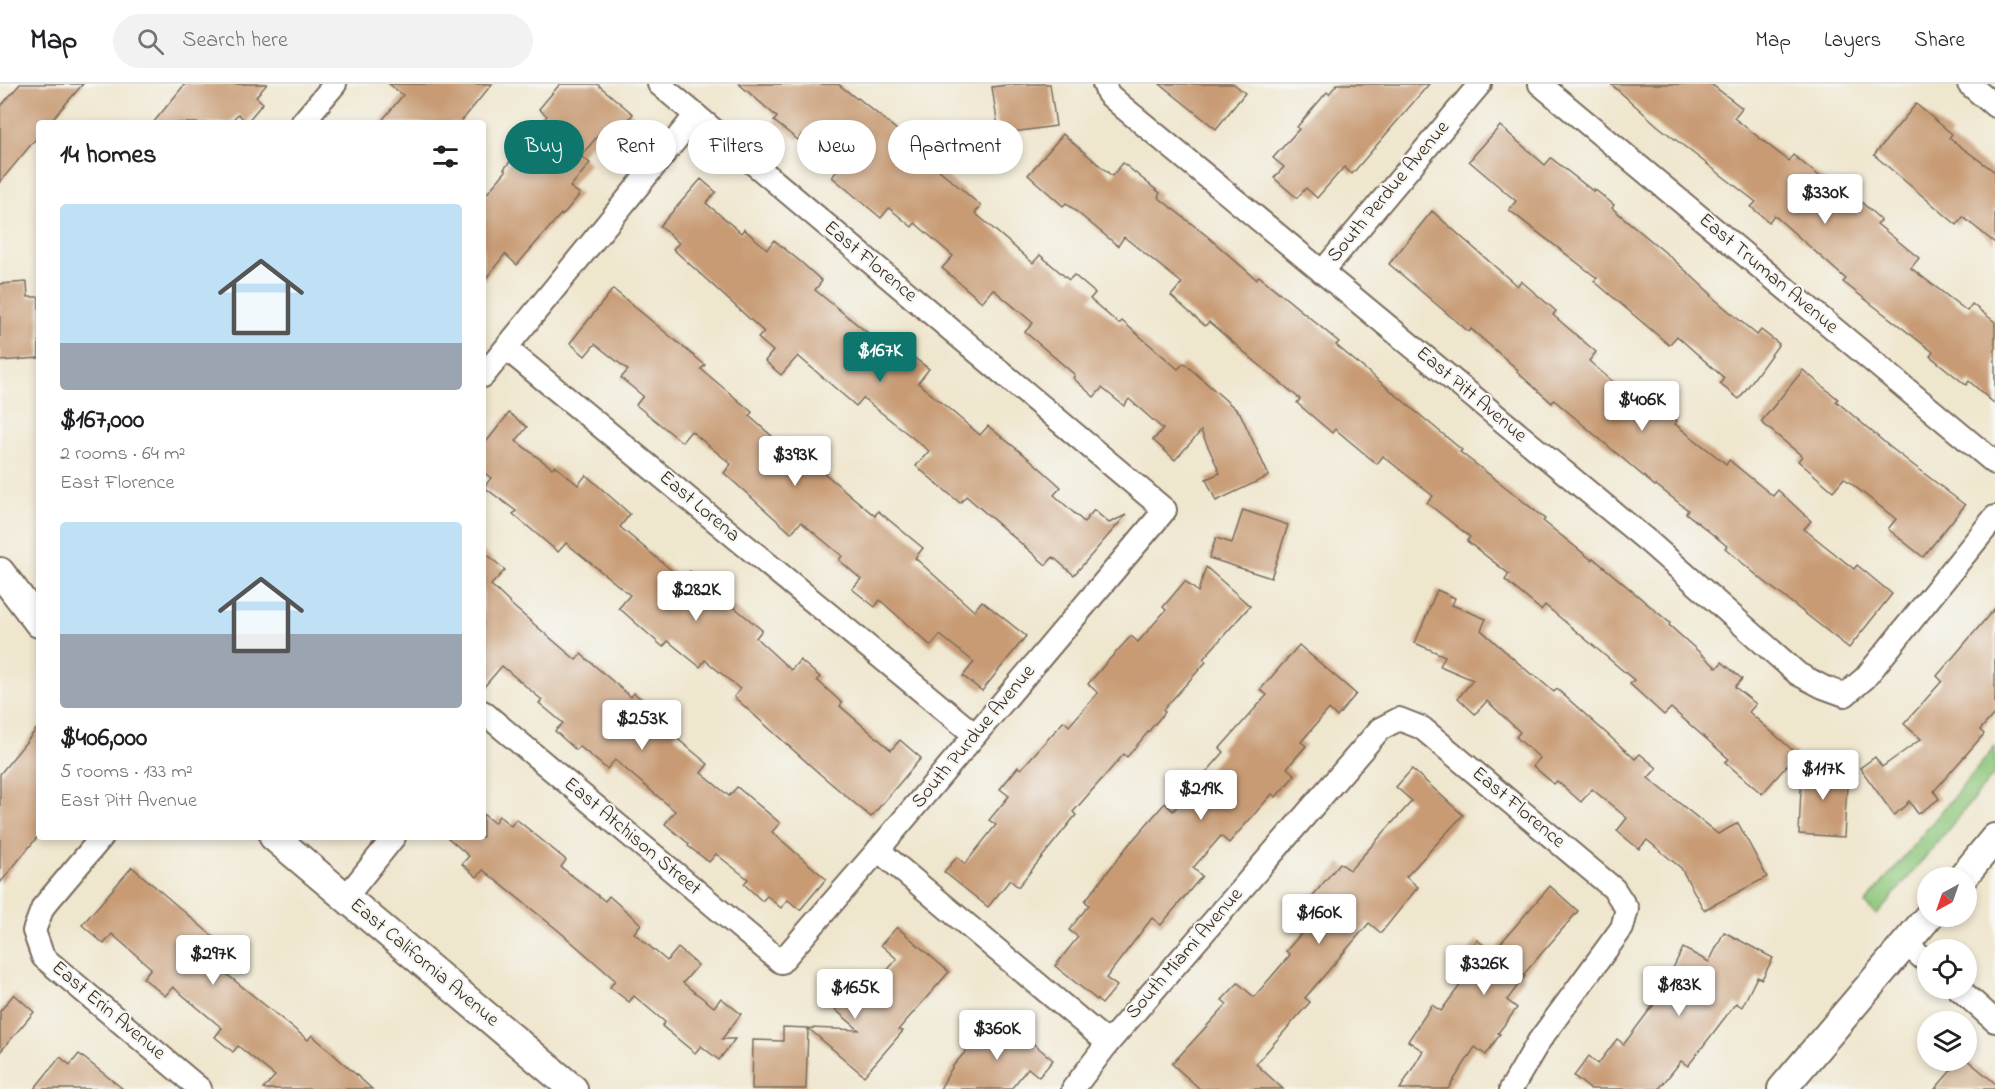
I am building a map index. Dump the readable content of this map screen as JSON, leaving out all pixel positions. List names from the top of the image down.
{
  "streets": {
    "street": [
      "South Perdue Avenue",
      "East Florence",
      "East Truman Avenue",
      "East Pitt Avenue",
      "East Lorena",
      "South Purdue Avenue",
      "East Atchison Street",
      "South Miami Avenue",
      "East California Avenue",
      "East Erin Avenue"
    ]
  },
  "crossings": [
    ["South Perdue Avenue", "East Pitt Avenue"],
    ["East Florence", "South Purdue Avenue"],
    ["East Florence", "South Miami Avenue"],
    ["East Lorena", "South Purdue Avenue"],
    ["South Purdue Avenue", "East Atchison Street"]
  ],
  "north": "bottom left",
  "page": {
    "header": "Map",
    "search": "Search here",
    "nav": ["Map", "Layers", "Share"],
    "chip": [
      "Buy",
      "Rent",
      "Filters",
      "New",
      "Apartment"
    ],
    "heading": "14 homes",
    "price": [
      "$330K",
      "$167K",
      "$406K",
      "$393K",
      "$282K",
      "$253K",
      "$117K",
      "$219K",
      "$160K",
      "$297K",
      "$326K",
      "$183K",
      "$165K",
      "$360K"
    ],
    "list": [
      {
        "name": "$167,000",
        "note": "2 rooms · 64 m² · East Florence"
      },
      {
        "name": "$406,000",
        "note": "5 rooms · 133 m² · East Pitt Avenue"
      }
    ]
  }
}
